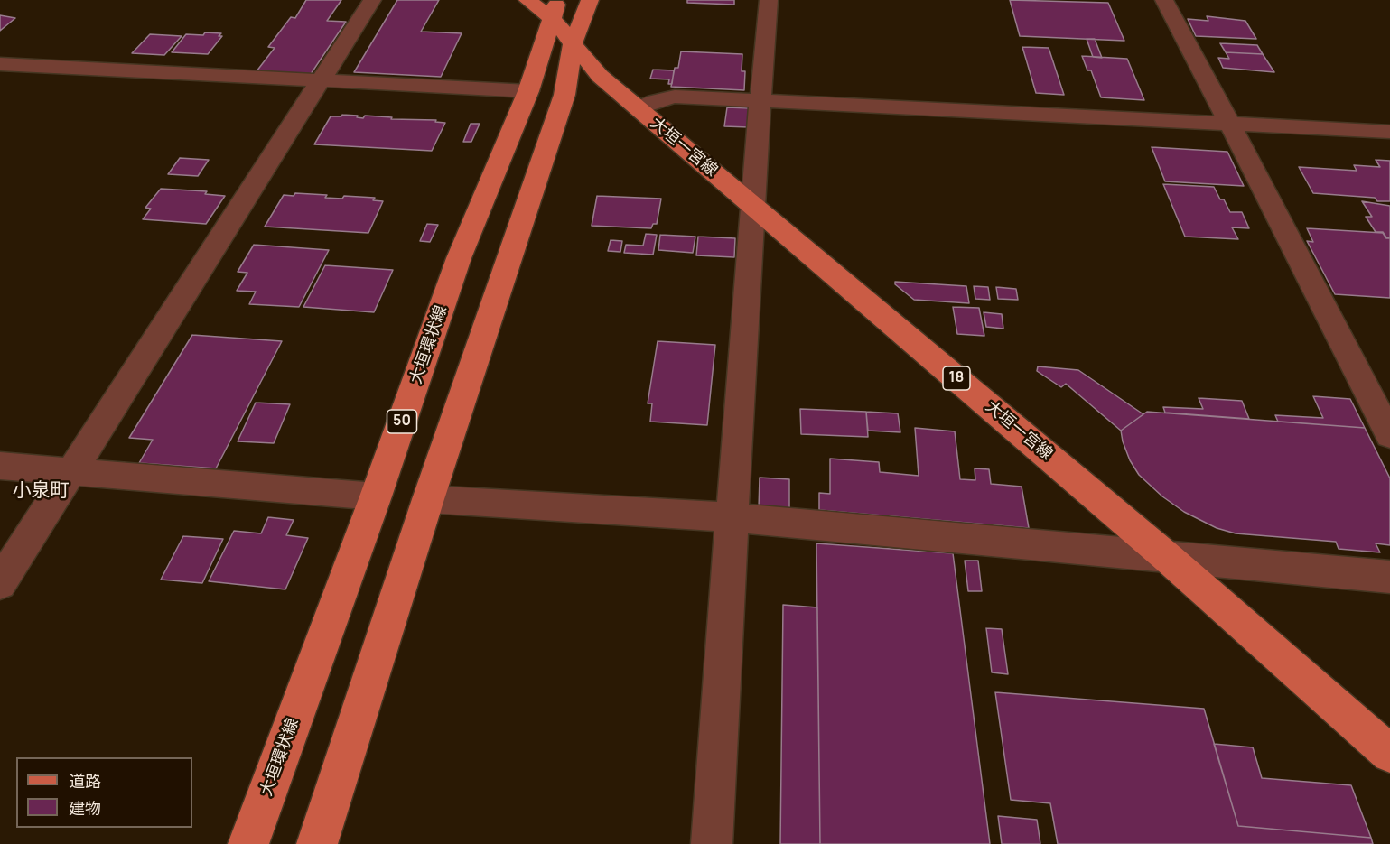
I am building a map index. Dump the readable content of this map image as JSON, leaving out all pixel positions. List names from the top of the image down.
{
  "streets": {
    "main road": [
      "大垣一宮線",
      "大垣環状線",
      "18",
      "50"
    ]
  },
  "crossings": [
    ["大垣一宮線", "大垣環状線"]
  ],
  "districts": ["小泉町"],
  "legend": ["道路", "建物"]
}
